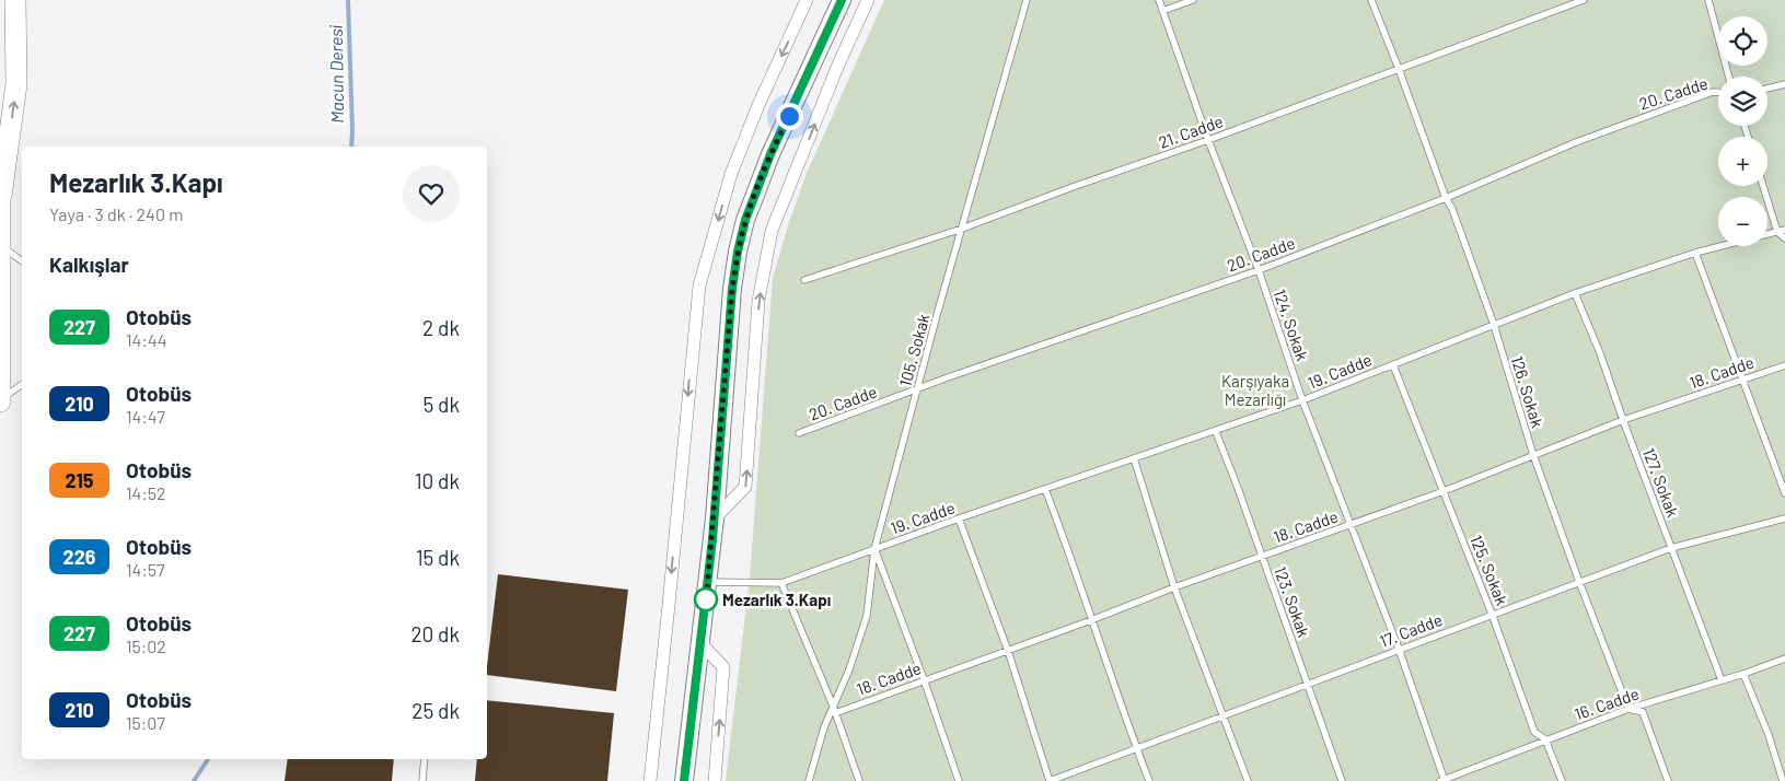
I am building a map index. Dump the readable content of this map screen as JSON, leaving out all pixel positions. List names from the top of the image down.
{
  "streets": {
    "lane": [
      "20. Cadde",
      "21. Cadde",
      "124. Sokak",
      "105. Sokak",
      "19. Cadde",
      "18. Cadde",
      "126. Sokak",
      "127. Sokak",
      "125. Sokak",
      "123. Sokak",
      "17. Cadde",
      "16. Cadde"
    ]
  },
  "crossings": [
    ["20. Cadde", "124. Sokak"],
    ["20. Cadde", "105. Sokak"],
    ["20. Cadde", "126. Sokak"],
    ["21. Cadde", "124. Sokak"],
    ["21. Cadde", "105. Sokak"],
    ["21. Cadde", "126. Sokak"],
    ["124. Sokak", "19. Cadde"],
    ["124. Sokak", "18. Cadde"],
    ["124. Sokak", "17. Cadde"],
    ["124. Sokak", "16. Cadde"],
    ["105. Sokak", "19. Cadde"],
    ["19. Cadde", "126. Sokak"],
    ["19. Cadde", "127. Sokak"],
    ["19. Cadde", "125. Sokak"],
    ["19. Cadde", "123. Sokak"],
    ["18. Cadde", "126. Sokak"],
    ["18. Cadde", "127. Sokak"],
    ["18. Cadde", "125. Sokak"],
    ["18. Cadde", "123. Sokak"],
    ["126. Sokak", "17. Cadde"],
    ["126. Sokak", "16. Cadde"],
    ["127. Sokak", "17. Cadde"],
    ["127. Sokak", "16. Cadde"],
    ["125. Sokak", "17. Cadde"],
    ["125. Sokak", "16. Cadde"],
    ["123. Sokak", "17. Cadde"]
  ],
  "water": ["Macun Deresi"],
  "parks": ["Karşıyaka Mezarlığı"],
  "places": ["Mezarlık 3.Kapı"],
  "lines": ["bus line 227"],
  "page": {
    "map_buttons": ["+", "−"],
    "heading": [
      ["Mezarlık 3.Kapı", "Yaya · 3 dk · 240 m"],
      "Kalkışlar"
    ],
    "list": [
      {
        "mark": "227",
        "name": "Otobüs",
        "note": "14:44",
        "value": "2 dk"
      },
      {
        "mark": "210",
        "name": "Otobüs",
        "note": "14:47",
        "value": "5 dk"
      },
      {
        "mark": "215",
        "name": "Otobüs",
        "note": "14:52",
        "value": "10 dk"
      },
      {
        "mark": "226",
        "name": "Otobüs",
        "note": "14:57",
        "value": "15 dk"
      },
      {
        "mark": "227",
        "name": "Otobüs",
        "note": "15:02",
        "value": "20 dk"
      },
      {
        "mark": "210",
        "name": "Otobüs",
        "note": "15:07",
        "value": "25 dk"
      }
    ]
  }
}
